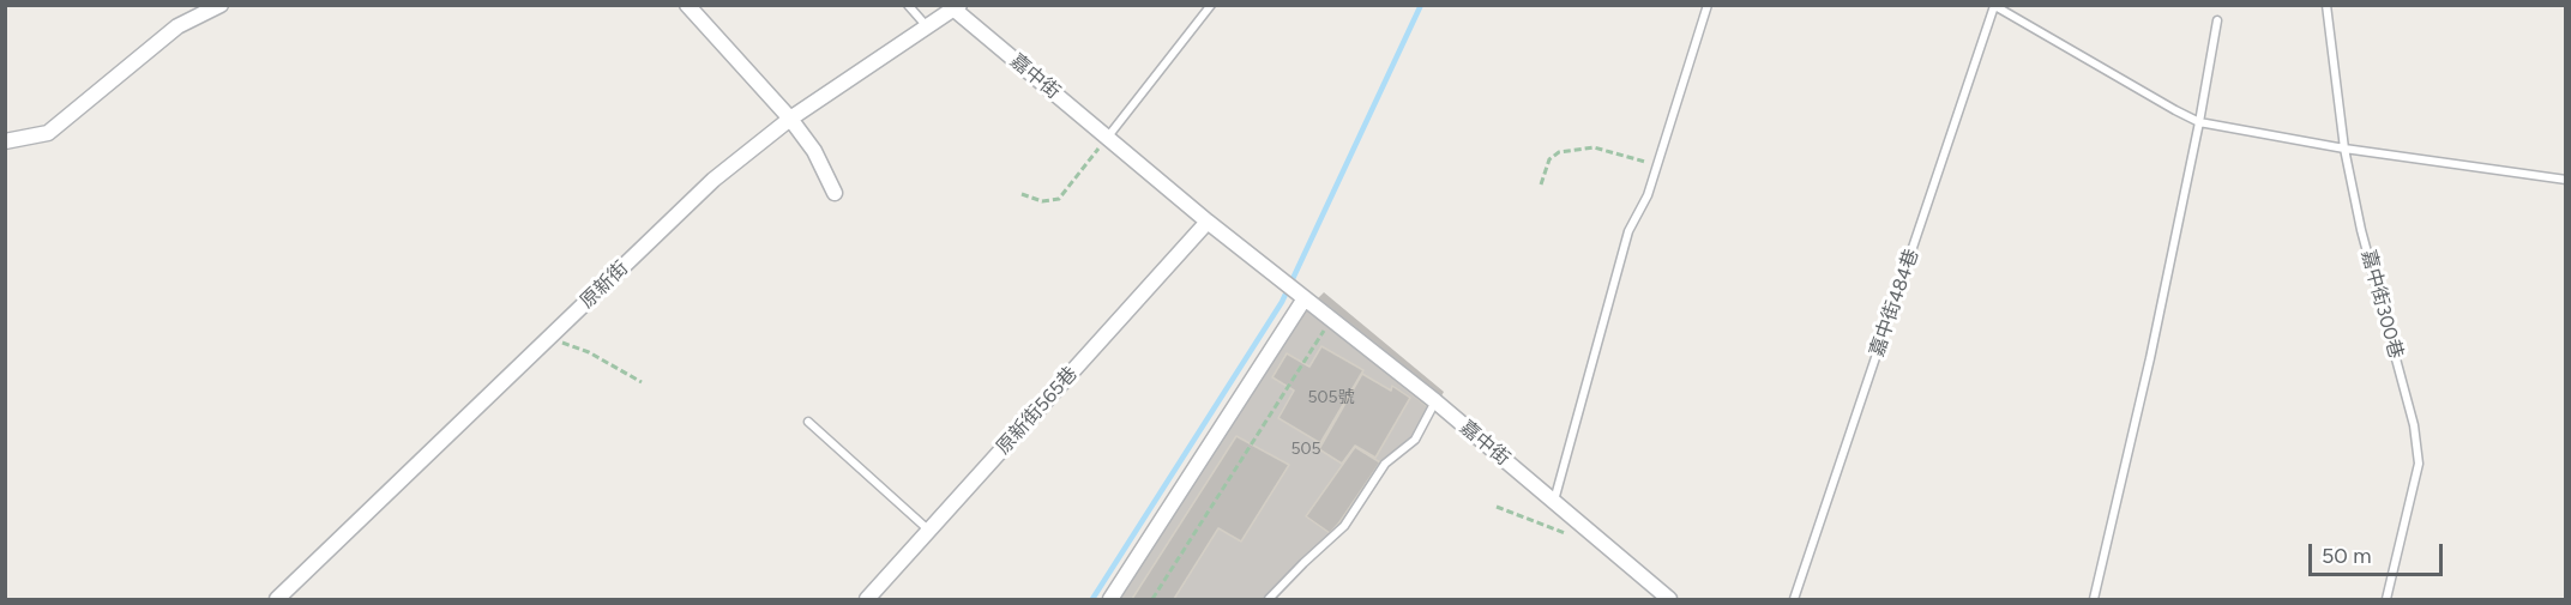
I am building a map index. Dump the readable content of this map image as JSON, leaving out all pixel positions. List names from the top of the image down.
{
  "streets": {
    "street": ["嘉中街", "原新街", "原新街565巷"],
    "lane": ["嘉中街484巷", "嘉中街300巷"]
  },
  "crossings": [
    ["嘉中街", "原新街"],
    ["嘉中街", "原新街565巷"]
  ],
  "house_numbers": ["505號", "505"],
  "scale_bar": "50 m"
}
